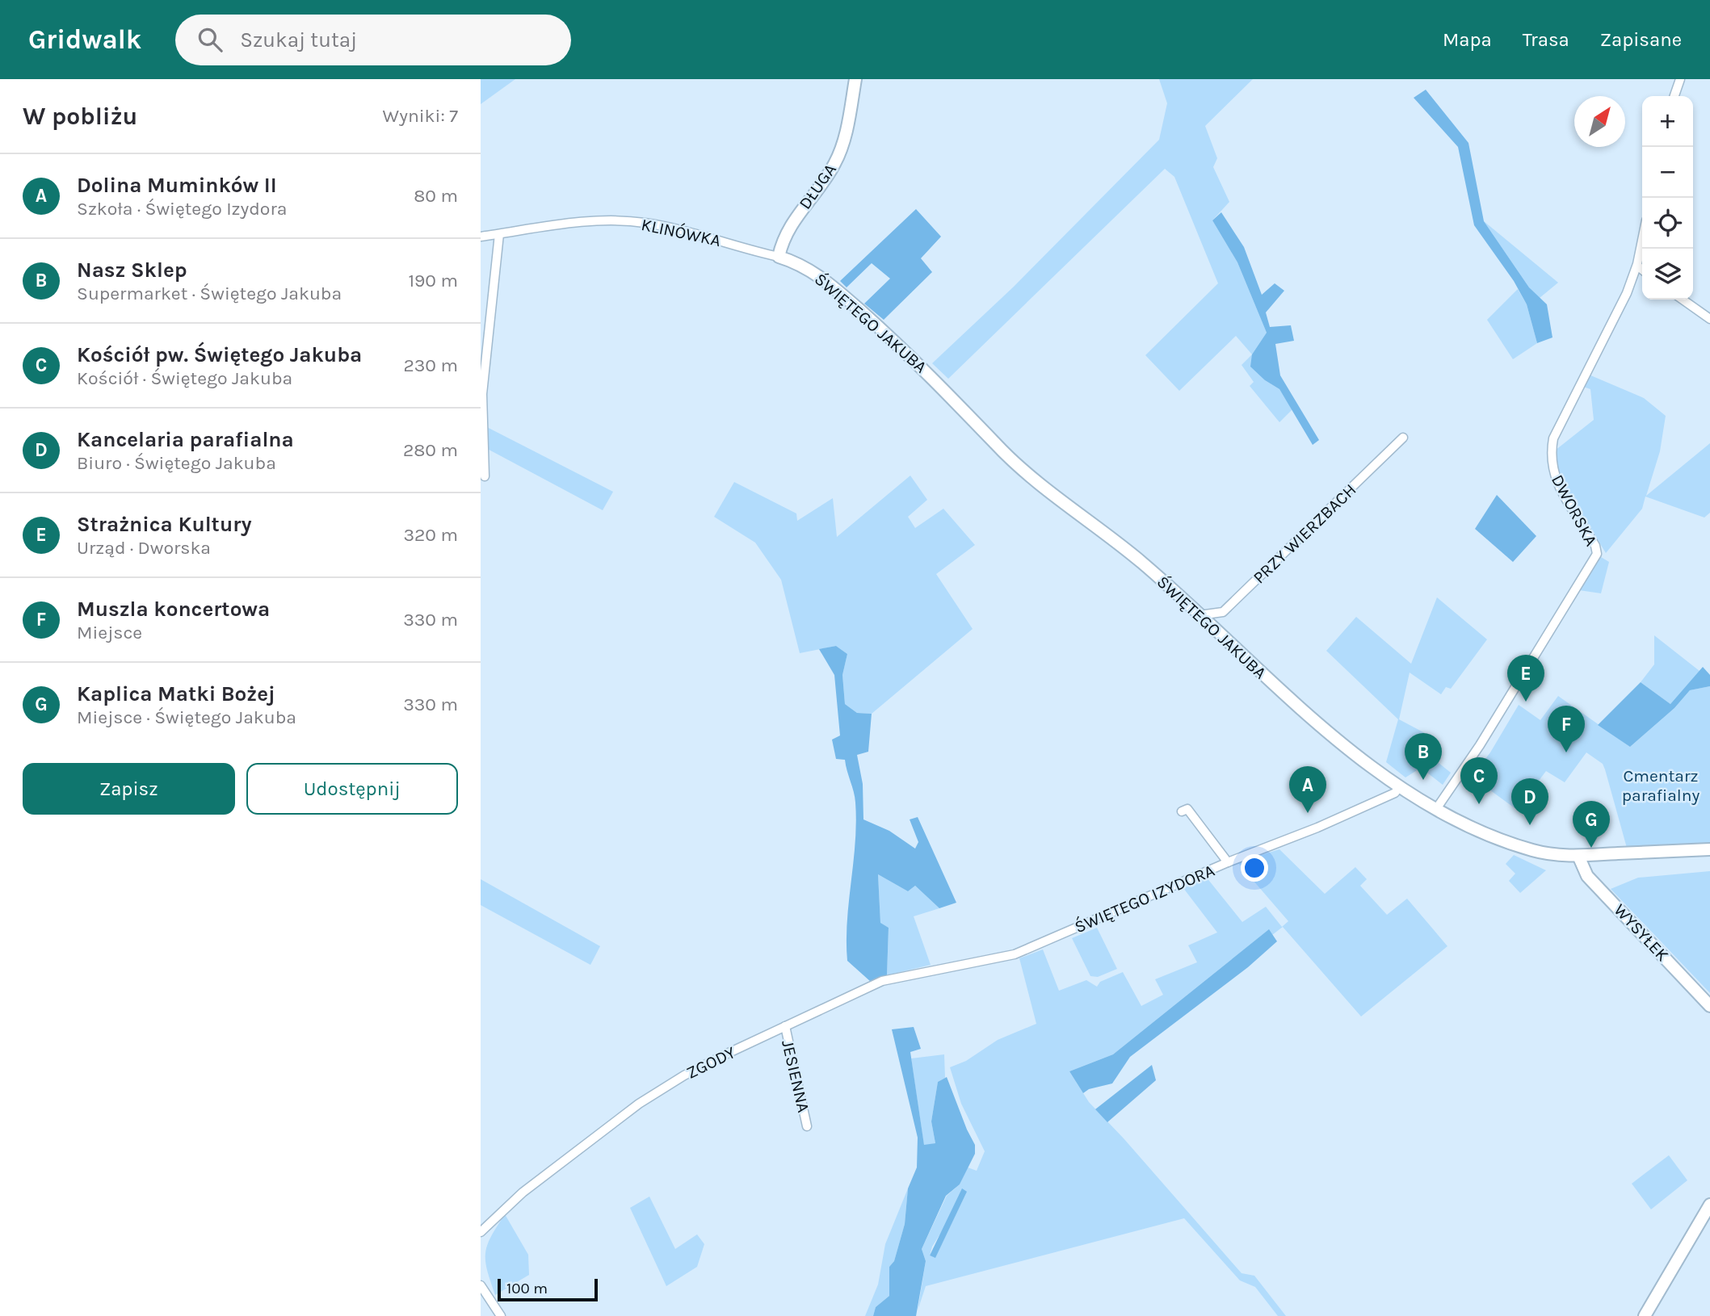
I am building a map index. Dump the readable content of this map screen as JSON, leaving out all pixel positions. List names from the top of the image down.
{
  "streets": {
    "street": [
      "DŁUGA",
      "KLINÓWKA",
      "ŚWIĘTEGO JAKUBA",
      "DWORSKA",
      "PRZY WIERZBACH",
      "ŚWIĘTEGO IZYDORA",
      "WYSYŁEK",
      "ZGODY",
      "JESIENNA"
    ]
  },
  "crossings": [
    ["DŁUGA", "KLINÓWKA"],
    ["DŁUGA", "ŚWIĘTEGO JAKUBA"],
    ["KLINÓWKA", "ŚWIĘTEGO JAKUBA"],
    ["ŚWIĘTEGO JAKUBA", "DWORSKA"],
    ["ŚWIĘTEGO JAKUBA", "PRZY WIERZBACH"],
    ["ŚWIĘTEGO JAKUBA", "ŚWIĘTEGO IZYDORA"],
    ["ŚWIĘTEGO JAKUBA", "WYSYŁEK"],
    ["ŚWIĘTEGO IZYDORA", "ZGODY"],
    ["ZGODY", "JESIENNA"]
  ],
  "parks": ["Cmentarz parafialny"],
  "scale_bar": "100 m",
  "north": "top right",
  "page": {
    "header": "Gridwalk",
    "search": "Szukaj tutaj",
    "nav": ["Mapa", "Trasa", "Zapisane"],
    "heading": ["W pobliżu", "Wyniki: 7"],
    "map_buttons": ["+", "−"],
    "list": [
      {
        "mark": "A",
        "name": "Dolina Muminków II",
        "note": "Szkoła · Świętego Izydora",
        "value": "80 m"
      },
      {
        "mark": "B",
        "name": "Nasz Sklep",
        "note": "Supermarket · Świętego Jakuba",
        "value": "190 m"
      },
      {
        "mark": "C",
        "name": "Kościół pw. Świętego Jakuba",
        "note": "Kościół · Świętego Jakuba",
        "value": "230 m"
      },
      {
        "mark": "D",
        "name": "Kancelaria parafialna",
        "note": "Biuro · Świętego Jakuba",
        "value": "280 m"
      },
      {
        "mark": "E",
        "name": "Strażnica Kultury",
        "note": "Urząd · Dworska",
        "value": "320 m"
      },
      {
        "mark": "F",
        "name": "Muszla koncertowa",
        "note": "Miejsce",
        "value": "330 m"
      },
      {
        "mark": "G",
        "name": "Kaplica Matki Bożej",
        "note": "Miejsce · Świętego Jakuba",
        "value": "330 m"
      }
    ],
    "pins": [
      "E",
      "F",
      "B",
      "C",
      "A",
      "D",
      "G"
    ],
    "buttons": ["Zapisz", "Udostępnij"],
    "scale": "100 m"
  }
}
